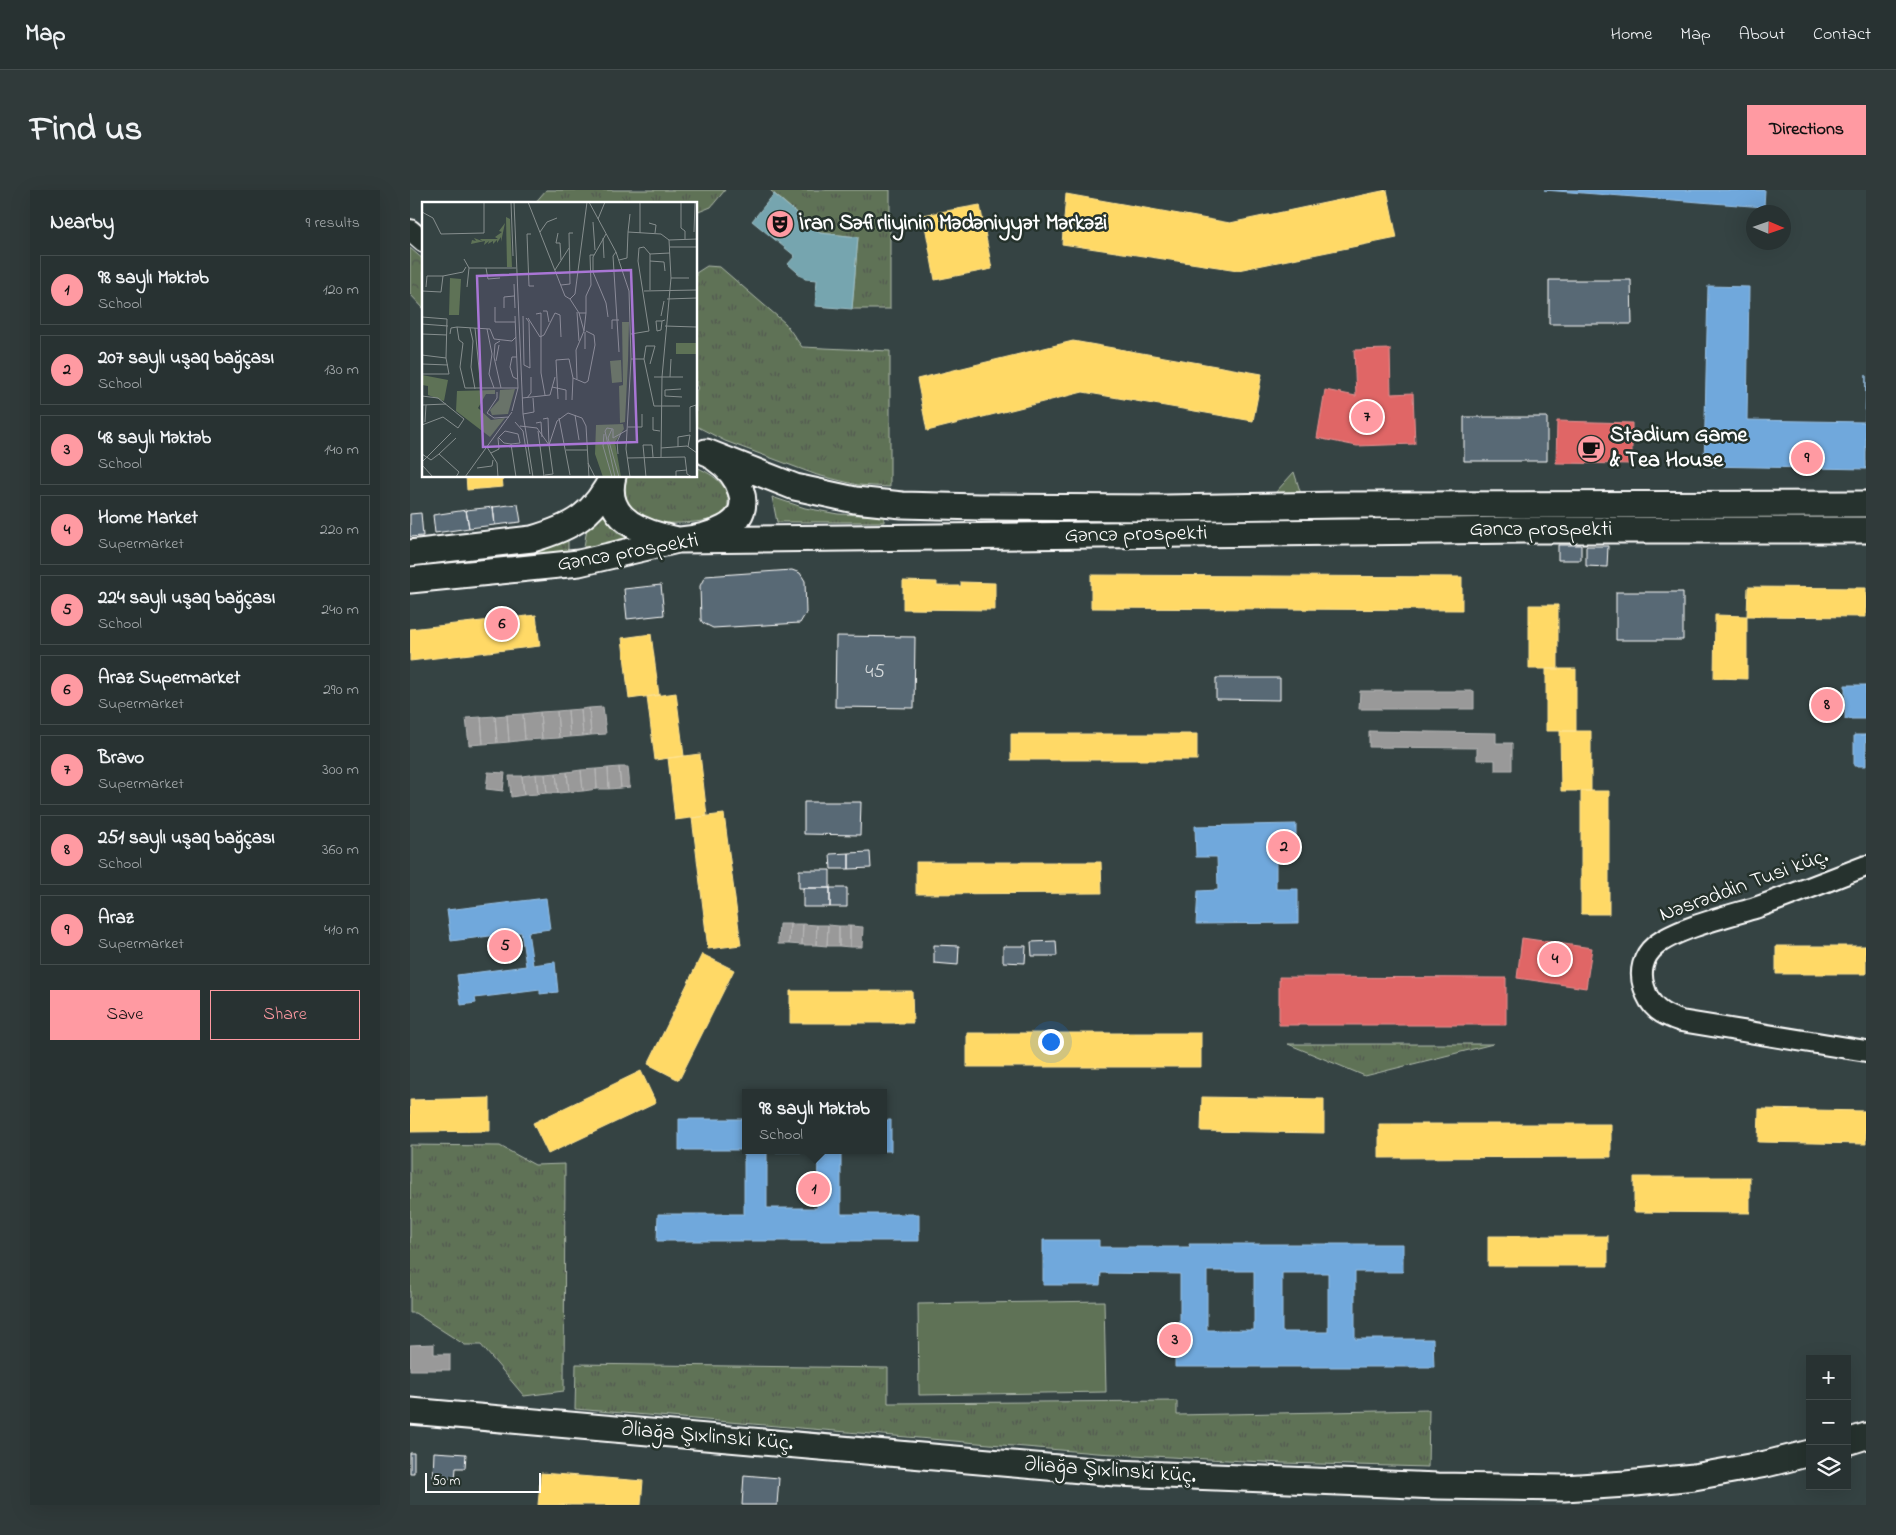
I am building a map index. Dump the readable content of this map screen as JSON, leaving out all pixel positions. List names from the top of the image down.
{
  "streets": {
    "main road": ["Gəncə prospekti", "Əliağa Şıxlinski küç."],
    "street": ["Nəsrəddin Tusi küç."]
  },
  "places": {
    "theatre": ["İran Səfirliyinin Mədəniyyət Mərkəzi"],
    "cafe": ["Stadium Game & Tea House"]
  },
  "house_numbers": ["45"],
  "scale_bar": "50 m",
  "north": "right",
  "page": {
    "header": "Map",
    "nav": [
      "Home",
      "Map",
      "About",
      "Contact"
    ],
    "title": "Find us",
    "buttons": [
      "Directions",
      ["Save", "Share"]
    ],
    "heading": ["Nearby", "9 results"],
    "list": [
      {
        "mark": "1",
        "name": "98 saylı Məktəb",
        "note": "School",
        "value": "120 m"
      },
      {
        "mark": "2",
        "name": "207 saylı uşaq bağçası",
        "note": "School",
        "value": "130 m"
      },
      {
        "mark": "3",
        "name": "48 saylı Məktəb",
        "note": "School",
        "value": "140 m"
      },
      {
        "mark": "4",
        "name": "Home Market",
        "note": "Supermarket",
        "value": "220 m"
      },
      {
        "mark": "5",
        "name": "224 saylı uşaq bağçası",
        "note": "School",
        "value": "240 m"
      },
      {
        "mark": "6",
        "name": "Araz Supermarket",
        "note": "Supermarket",
        "value": "290 m"
      },
      {
        "mark": "7",
        "name": "Bravo",
        "note": "Supermarket",
        "value": "300 m"
      },
      {
        "mark": "8",
        "name": "251 saylı uşaq bağçası",
        "note": "School",
        "value": "360 m"
      },
      {
        "mark": "9",
        "name": "Araz",
        "note": "Supermarket",
        "value": "410 m"
      }
    ],
    "pins": [
      "7",
      "9",
      "6",
      "8",
      "2",
      "5",
      "4",
      "1",
      "3"
    ],
    "popup": ["98 saylı Məktəb", "School"],
    "map_buttons": ["+", "−"],
    "scale": "50 m"
  }
}
